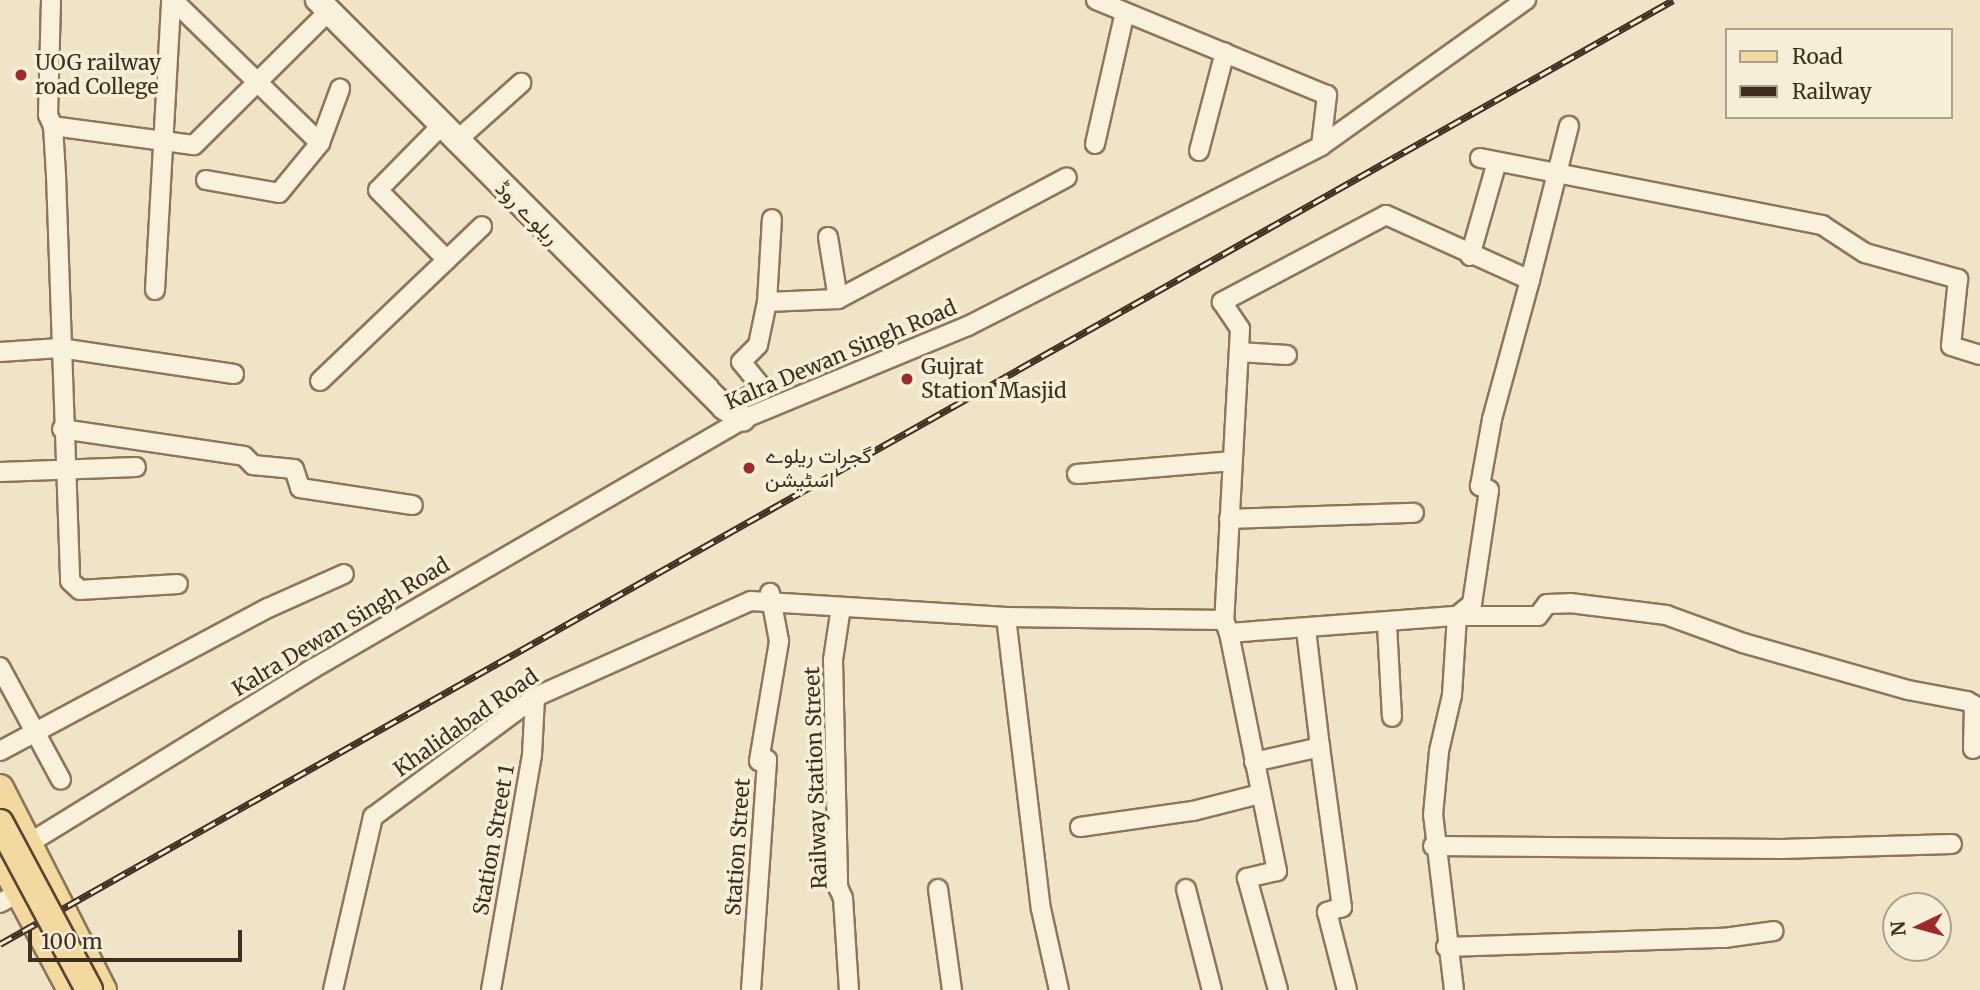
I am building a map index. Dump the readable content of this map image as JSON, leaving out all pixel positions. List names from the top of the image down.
{
  "streets": {
    "street": [
      "ریلوے روڈ",
      "Kalra Dewan Singh Road",
      "Khalidabad Road",
      "Railway Station Street",
      "Station Street 1",
      "Station Street"
    ]
  },
  "crossings": [
    ["ریلوے روڈ", "Kalra Dewan Singh Road"],
    ["Khalidabad Road", "Station Street 1"],
    ["Khalidabad Road", "Station Street"]
  ],
  "places": ["UOG railway road College", "Gujrat Station Masjid", "گجرات ریلوے اسٹیشن"],
  "legend": ["Road", "Railway"],
  "scale_bar": "100 m",
  "north": "left"
}
